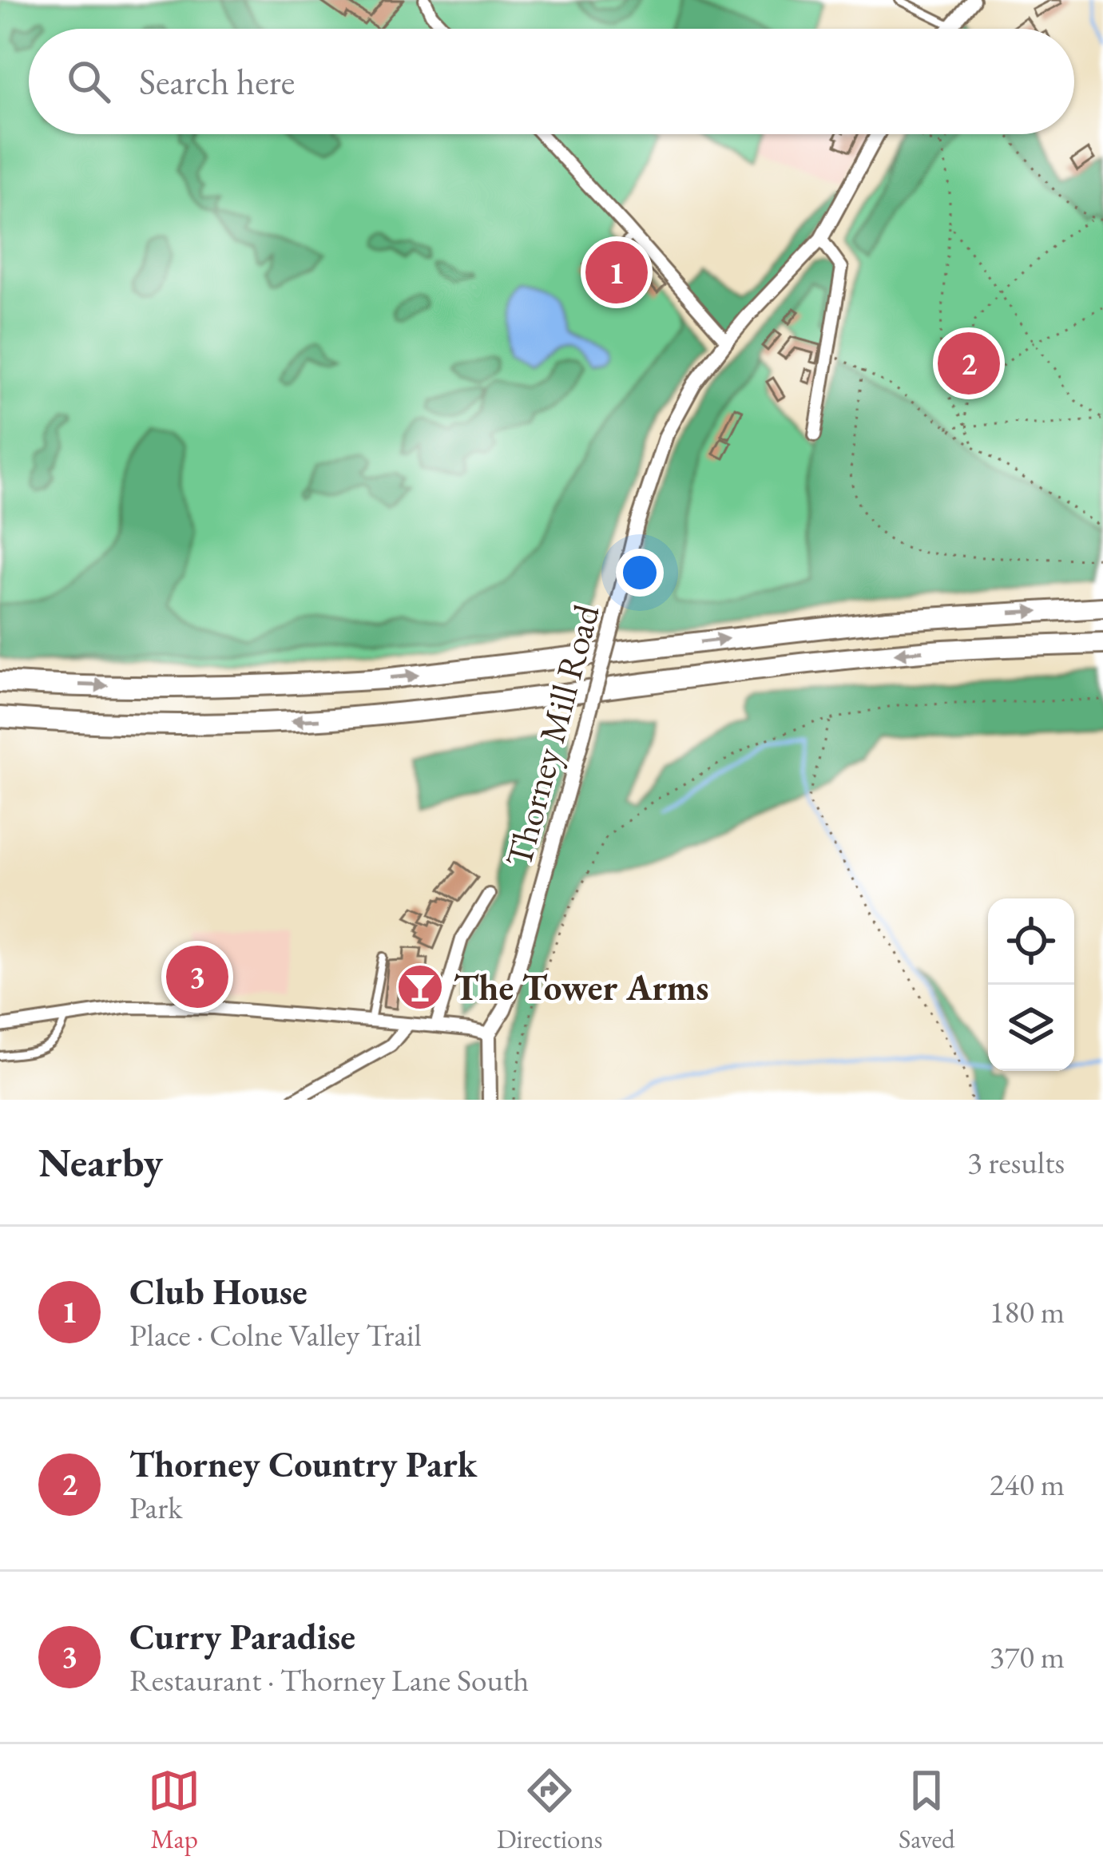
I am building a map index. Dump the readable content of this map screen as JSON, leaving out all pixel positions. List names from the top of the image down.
{
  "streets": {
    "street": ["Thorney Mill Road"]
  },
  "places": {
    "bar": ["The Tower Arms"]
  },
  "page": {
    "search": "Search here",
    "pins": ["1", "2", "3"],
    "heading": ["Nearby", "3 results"],
    "list": [
      {
        "mark": "1",
        "name": "Club House",
        "note": "Place · Colne Valley Trail",
        "value": "180 m"
      },
      {
        "mark": "2",
        "name": "Thorney Country Park",
        "note": "Park",
        "value": "240 m"
      },
      {
        "mark": "3",
        "name": "Curry Paradise",
        "note": "Restaurant · Thorney Lane South",
        "value": "370 m"
      }
    ],
    "nav": ["Map", "Directions", "Saved"]
  }
}
